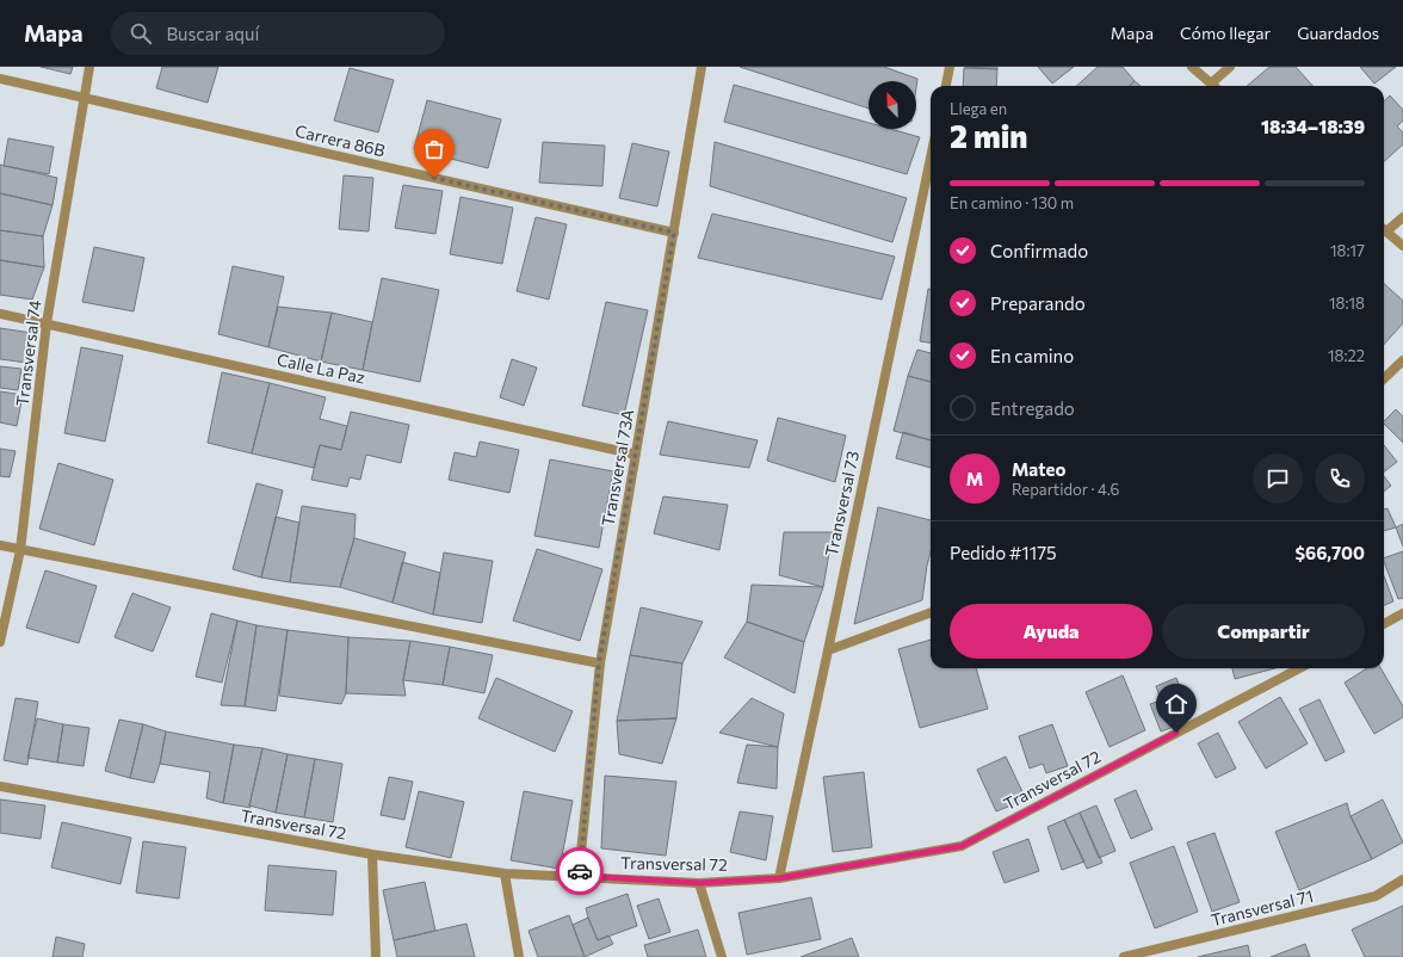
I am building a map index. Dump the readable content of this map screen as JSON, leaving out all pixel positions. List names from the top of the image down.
{
  "streets": {
    "street": [
      "Carrera 86B",
      "Transversal 74",
      "Calle La Paz",
      "Transversal 73A",
      "Transversal 73",
      "Transversal 72",
      "Transversal 71"
    ]
  },
  "crossings": [
    ["Carrera 86B", "Transversal 74"],
    ["Carrera 86B", "Transversal 73A"],
    ["Transversal 74", "Calle La Paz"],
    ["Calle La Paz", "Transversal 73A"],
    ["Transversal 73A", "Transversal 72"],
    ["Transversal 73", "Transversal 72"]
  ],
  "north": "top left",
  "page": {
    "header": "Mapa",
    "search": "Buscar aquí",
    "nav": ["Mapa", "Cómo llegar", "Guardados"],
    "heading": ["2 min", "Llega en", "18:34–18:39"],
    "panel": [
      "Mateo",
      "Repartidor · 4.6",
      "Pedido #1175",
      "$66,700"
    ],
    "bar": "En camino · 130 m",
    "list": [
      ["Confirmado", "18:17"],
      ["Preparando", "18:18"],
      ["En camino", "18:22"],
      "Entregado"
    ],
    "round": "M",
    "buttons": ["Ayuda", "Compartir"]
  }
}
